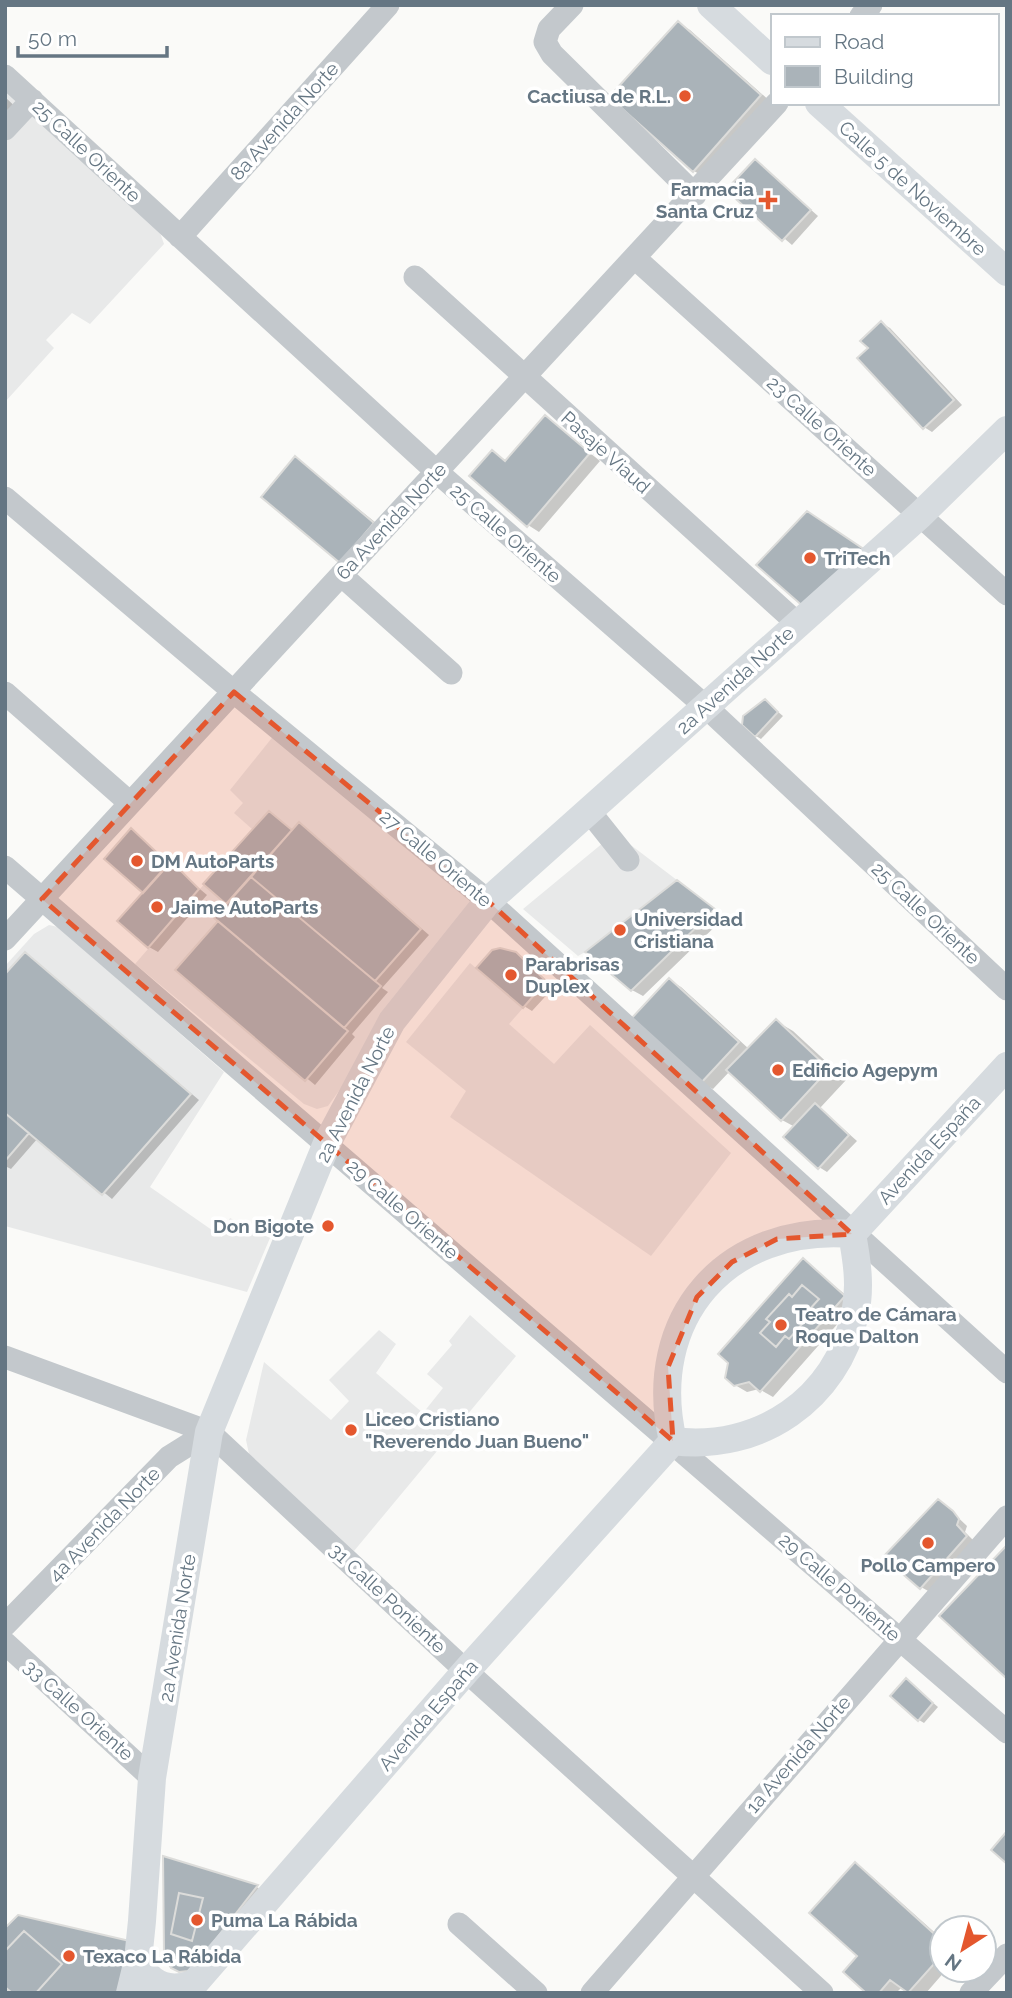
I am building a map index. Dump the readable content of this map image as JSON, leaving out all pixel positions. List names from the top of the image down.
{
  "streets": {
    "main road": ["Calle 5 de Noviembre", "2a Avenida Norte", "Avenida España"],
    "street": [
      "8a Avenida Norte",
      "25 Calle Oriente",
      "23 Calle Oriente",
      "Pasaje Viaud",
      "6a Avenida Norte",
      "27 Calle Oriente",
      "29 Calle Oriente",
      "4a Avenida Norte",
      "29 Calle Poniente",
      "31 Calle Poniente",
      "33 Calle Oriente",
      "1a Avenida Norte"
    ]
  },
  "crossings": [
    ["8a Avenida Norte", "25 Calle Oriente"],
    ["25 Calle Oriente", "6a Avenida Norte"],
    ["25 Calle Oriente", "2a Avenida Norte"],
    ["23 Calle Oriente", "6a Avenida Norte"],
    ["23 Calle Oriente", "2a Avenida Norte"],
    ["Pasaje Viaud", "6a Avenida Norte"],
    ["Pasaje Viaud", "2a Avenida Norte"],
    ["6a Avenida Norte", "27 Calle Oriente"],
    ["6a Avenida Norte", "29 Calle Oriente"],
    ["2a Avenida Norte", "27 Calle Oriente"],
    ["2a Avenida Norte", "29 Calle Oriente"],
    ["2a Avenida Norte", "4a Avenida Norte"],
    ["2a Avenida Norte", "31 Calle Poniente"],
    ["2a Avenida Norte", "33 Calle Oriente"],
    ["27 Calle Oriente", "Avenida España"],
    ["Avenida España", "29 Calle Oriente"],
    ["Avenida España", "29 Calle Poniente"],
    ["Avenida España", "31 Calle Poniente"],
    ["29 Calle Oriente", "29 Calle Poniente"],
    ["4a Avenida Norte", "31 Calle Poniente"],
    ["29 Calle Poniente", "1a Avenida Norte"],
    ["31 Calle Poniente", "1a Avenida Norte"]
  ],
  "places": {
    "other": [
      "Cactiusa de R.L.",
      "TriTech",
      "DM AutoParts",
      "Jaime AutoParts",
      "Universidad Cristiana",
      "Parabrisas Duplex",
      "Edificio Agepym",
      "Don Bigote",
      "Teatro de Cámara Roque Dalton",
      "Liceo Cristiano \"Reverendo Juan Bueno\"",
      "Pollo Campero",
      "Puma La Rábida",
      "Texaco La Rábida"
    ],
    "health": ["Farmacia Santa Cruz"]
  },
  "legend": ["Road", "Building"],
  "scale_bar": "50 m",
  "north": "bottom left"
}
